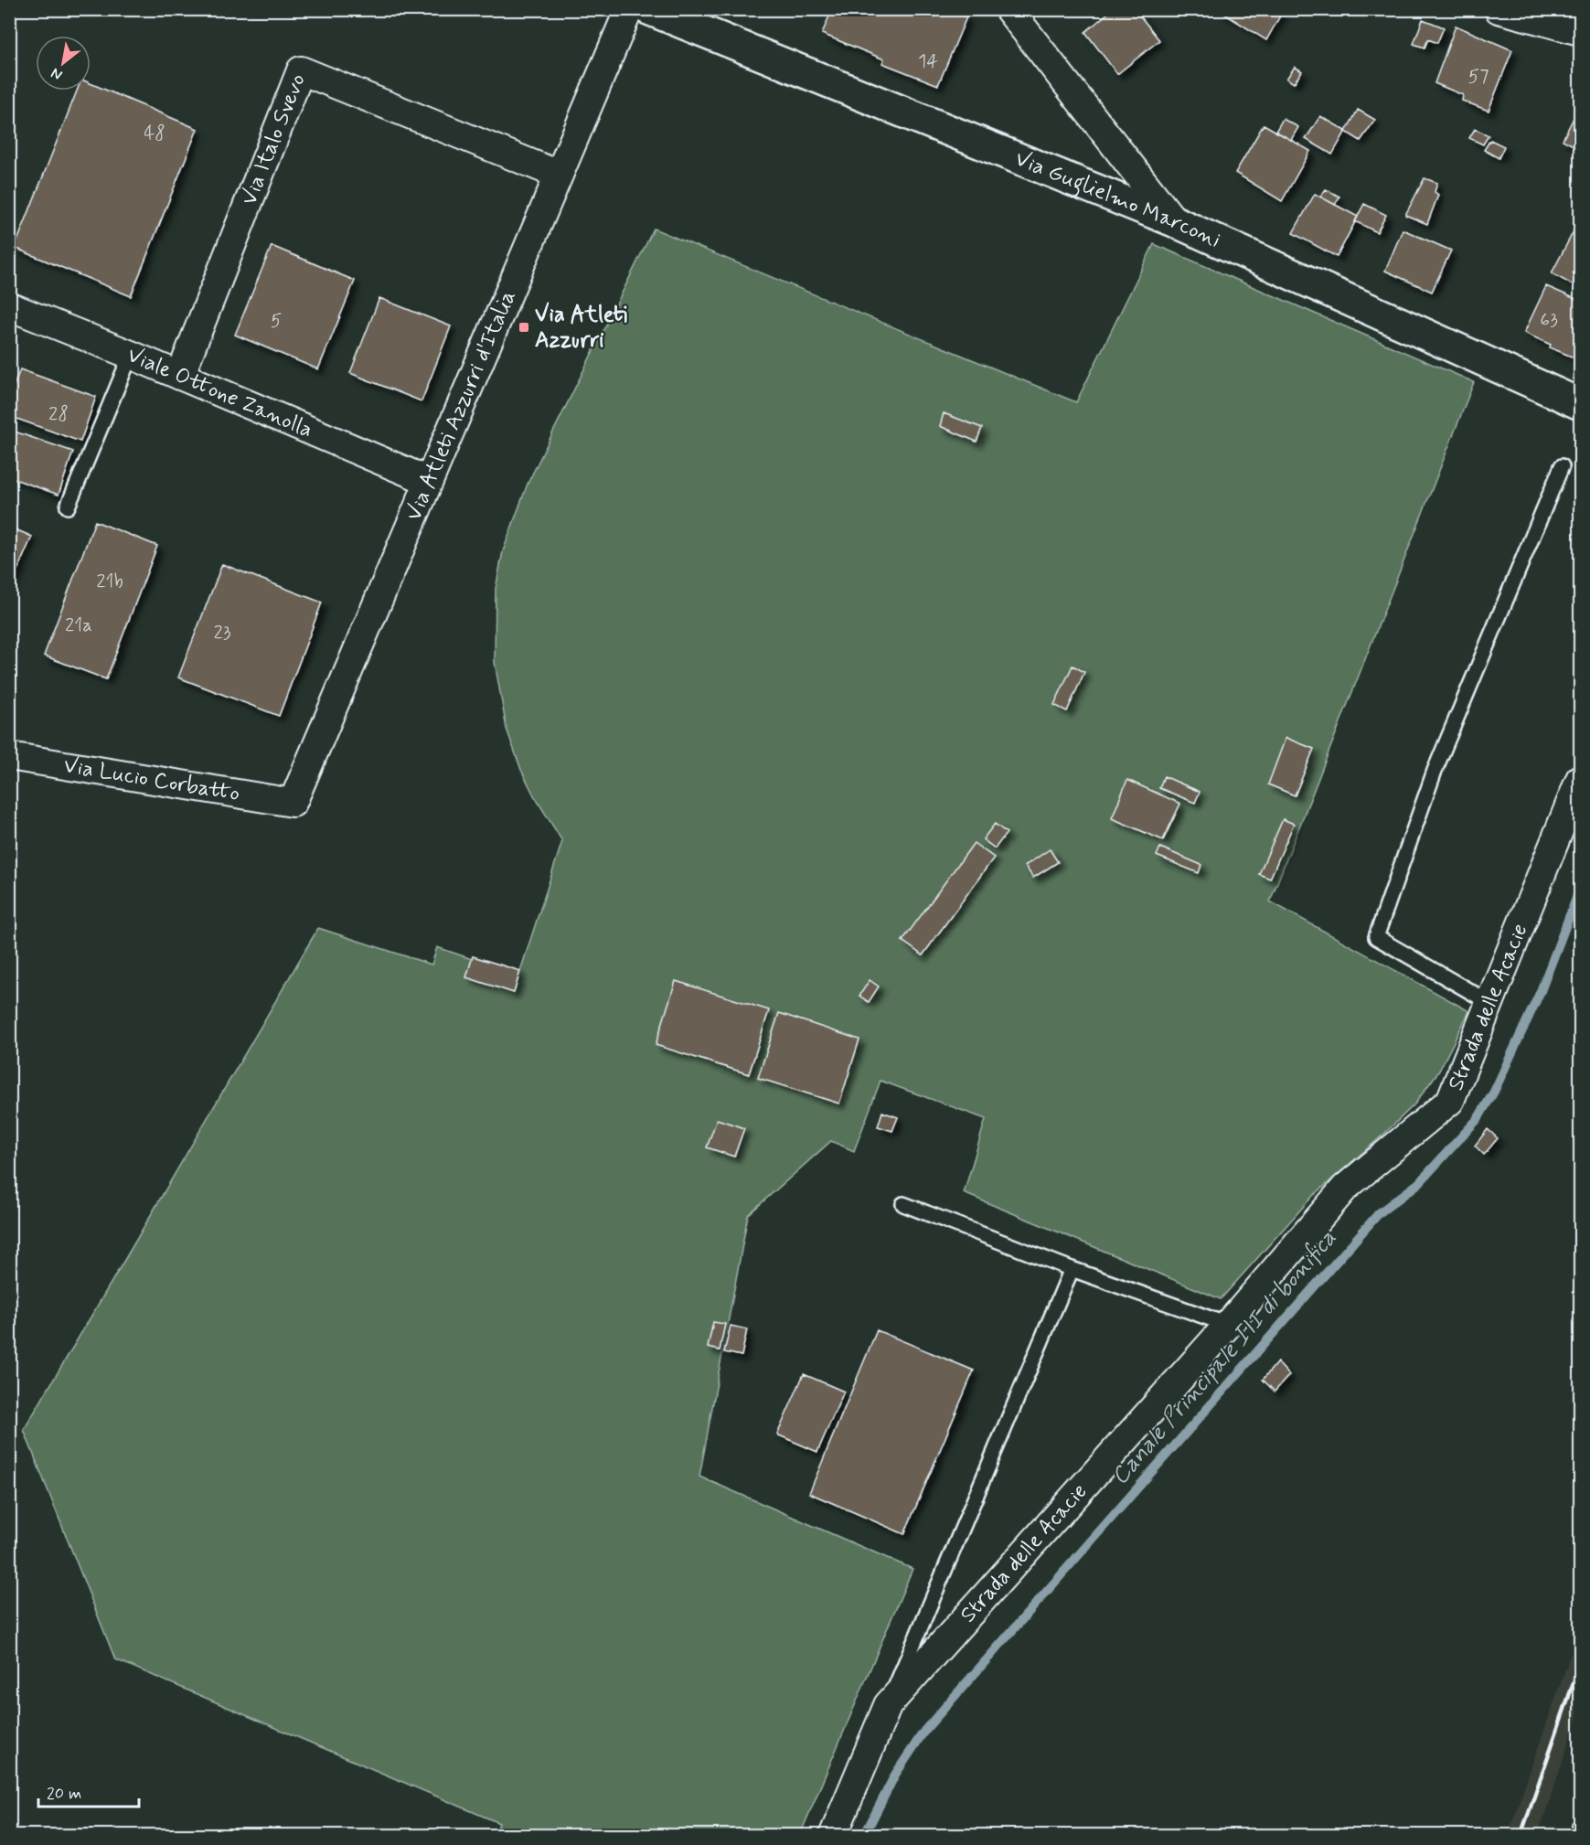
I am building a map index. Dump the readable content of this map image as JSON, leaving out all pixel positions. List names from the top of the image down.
{
  "streets": {
    "street": [
      "Via Italo Svevo",
      "Via Guglielmo Marconi",
      "Viale Ottone Zanolla",
      "Via Atleti Azzurri d'Italia",
      "Via Lucio Corbatto",
      "Strada delle Acacie"
    ]
  },
  "crossings": [
    ["Via Italo Svevo", "Viale Ottone Zanolla"],
    ["Via Italo Svevo", "Via Atleti Azzurri d'Italia"],
    ["Viale Ottone Zanolla", "Via Atleti Azzurri d'Italia"],
    ["Via Atleti Azzurri d'Italia", "Via Lucio Corbatto"]
  ],
  "water": ["Canale Principale III di bonifica"],
  "places": {
    "transit": ["Via Atleti Azzurri"]
  },
  "house_numbers": [
    "14",
    "57",
    "48",
    "63",
    "5",
    "28",
    "21b",
    "21a",
    "23"
  ],
  "scale_bar": "20 m",
  "north": "bottom left"
}
